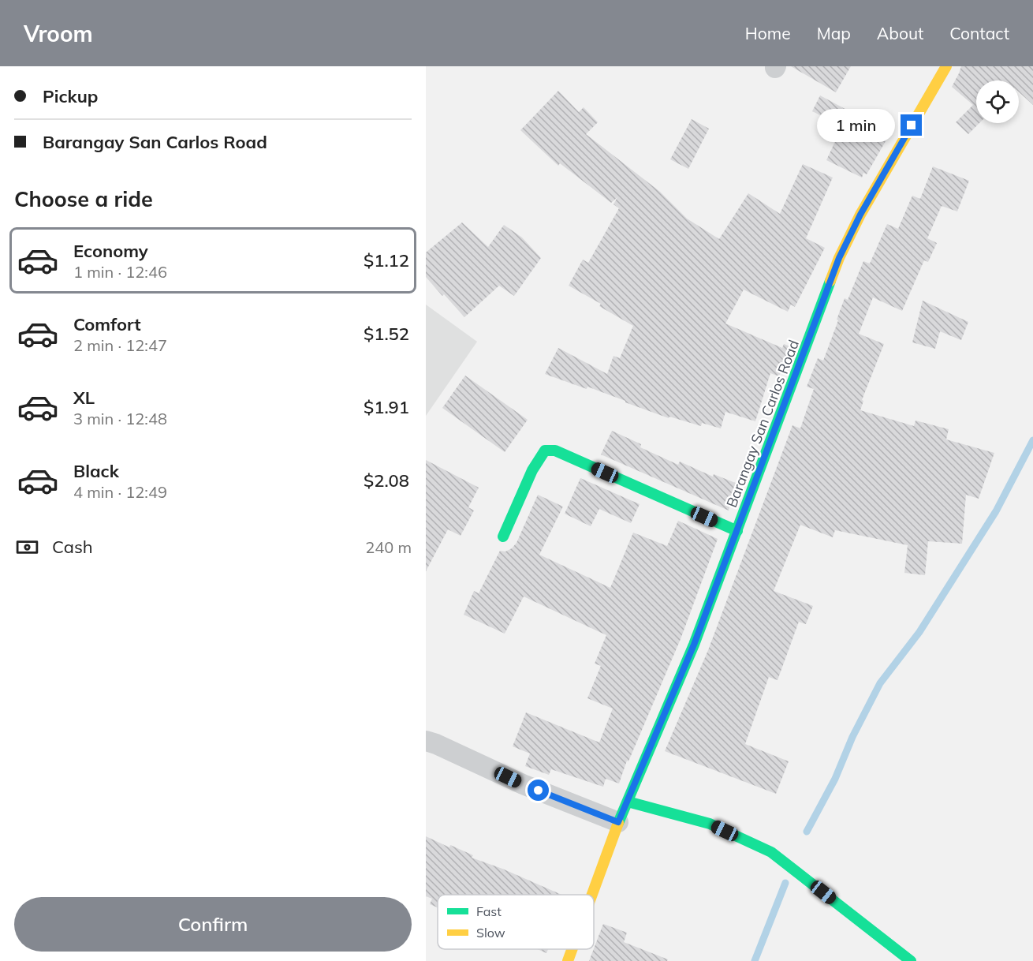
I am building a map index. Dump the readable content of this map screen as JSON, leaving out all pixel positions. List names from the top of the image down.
{
  "streets": {
    "street": ["Barangay San Carlos Road"]
  },
  "legend": ["Fast", "Slow"],
  "page": {
    "header": "Vroom",
    "nav": [
      "Home",
      "Map",
      "About",
      "Contact"
    ],
    "banner": ["Pickup", "Barangay San Carlos Road"],
    "bubble": "1 min",
    "heading": "Choose a ride",
    "list": [
      {
        "name": "Economy",
        "note": "1 min · 12:46",
        "value": "$1.12"
      },
      {
        "name": "Comfort",
        "note": "2 min · 12:47",
        "value": "$1.52"
      },
      {
        "name": "XL",
        "note": "3 min · 12:48",
        "value": "$1.91"
      },
      {
        "name": "Black",
        "note": "4 min · 12:49",
        "value": "$2.08"
      }
    ],
    "pay": ["Cash", "240 m"],
    "buttons": "Confirm"
  }
}
